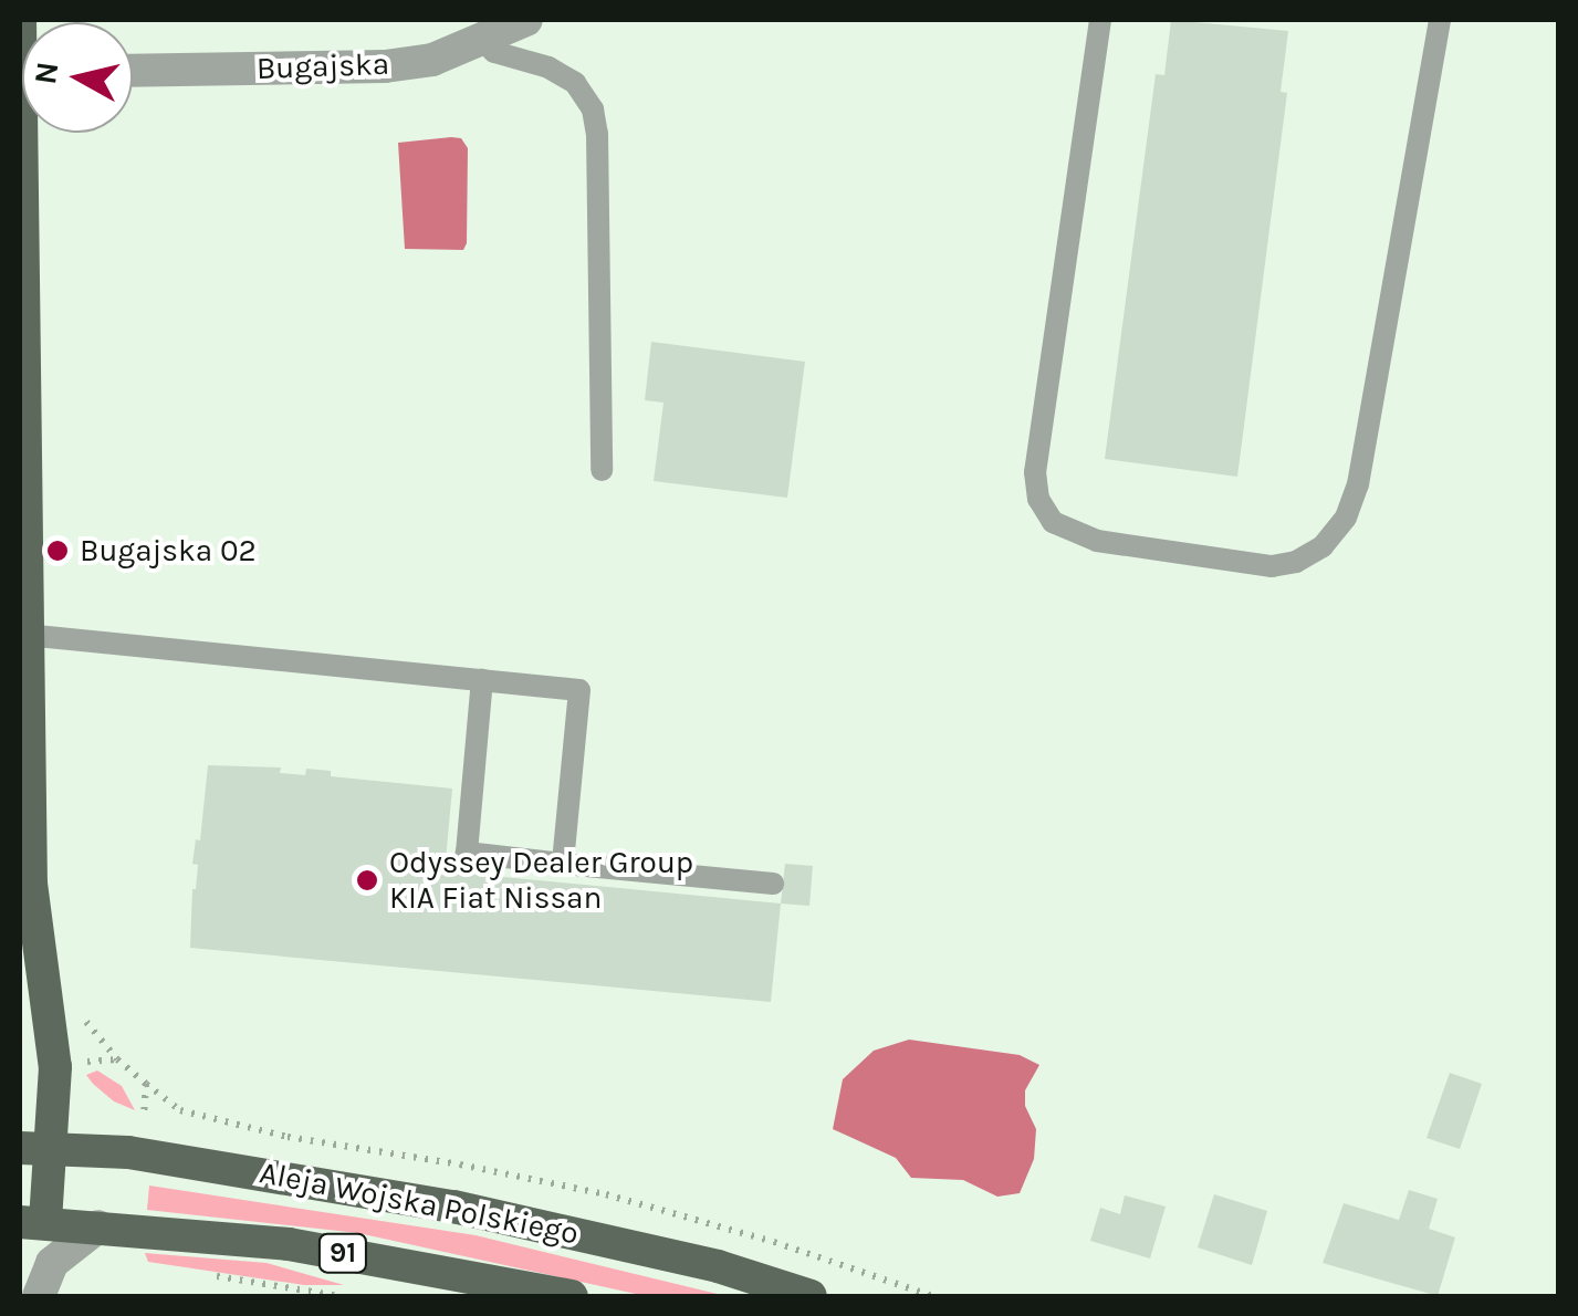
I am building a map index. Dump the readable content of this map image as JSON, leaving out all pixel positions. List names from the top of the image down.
{
  "streets": {
    "main road": ["Aleja Wojska Polskiego", "91"],
    "street": ["Bugajska"]
  },
  "places": ["Bugajska 02", "Odyssey Dealer Group KIA Fiat Nissan"],
  "north": "left"
}
